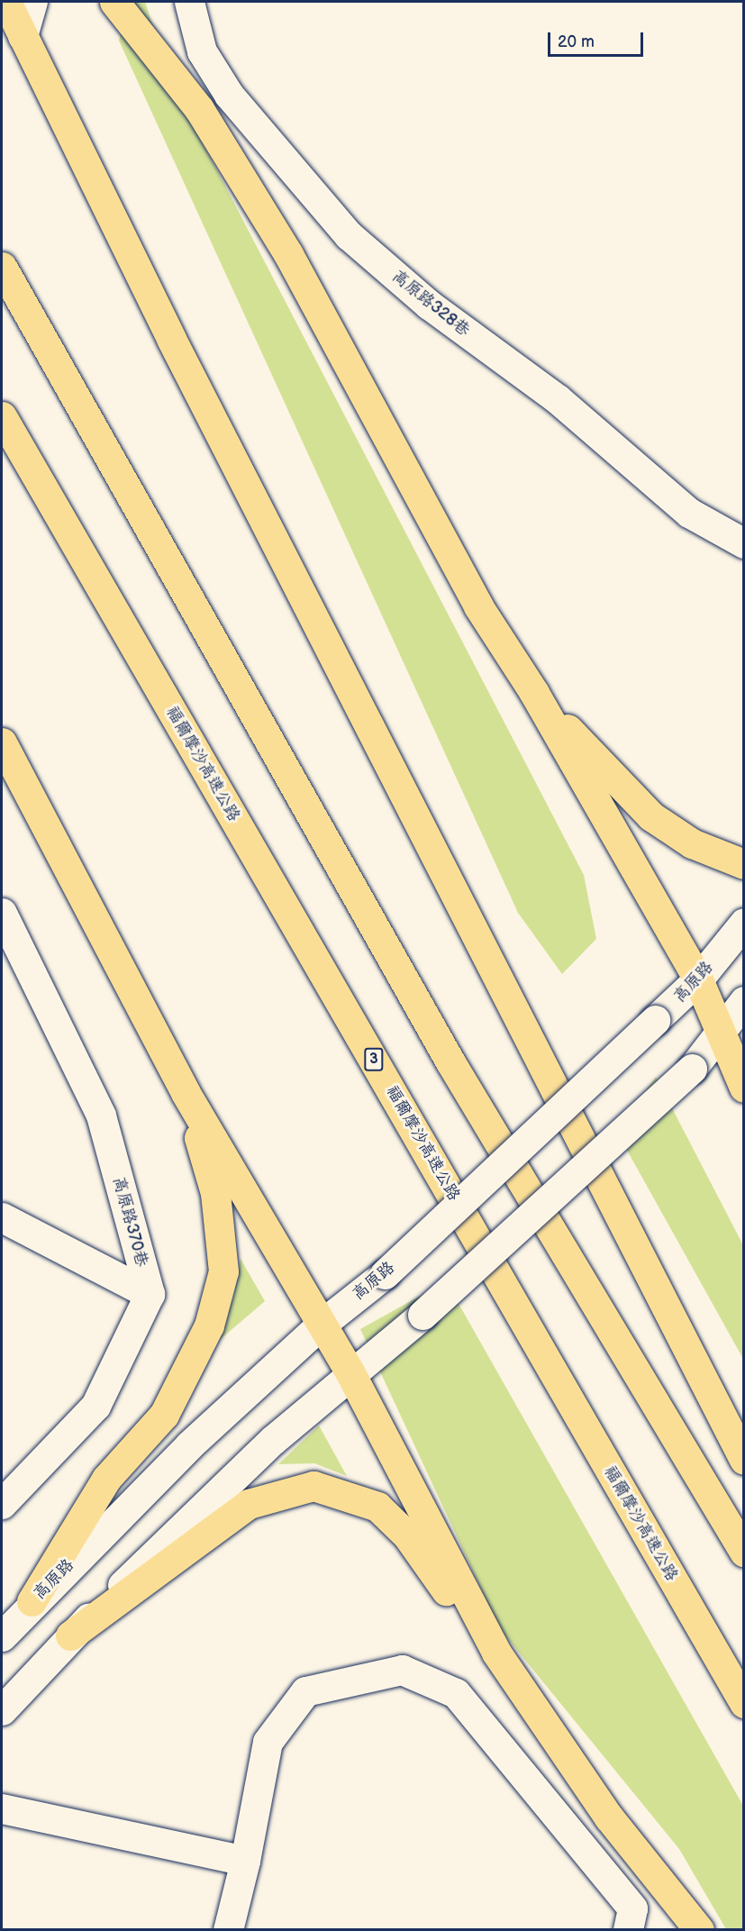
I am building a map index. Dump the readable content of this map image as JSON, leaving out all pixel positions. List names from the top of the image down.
{
  "streets": {
    "highway": ["福爾摩沙高速公路", "3"],
    "street": ["高原路328巷", "高原路", "高原路370巷"]
  },
  "scale_bar": "20 m"
}
